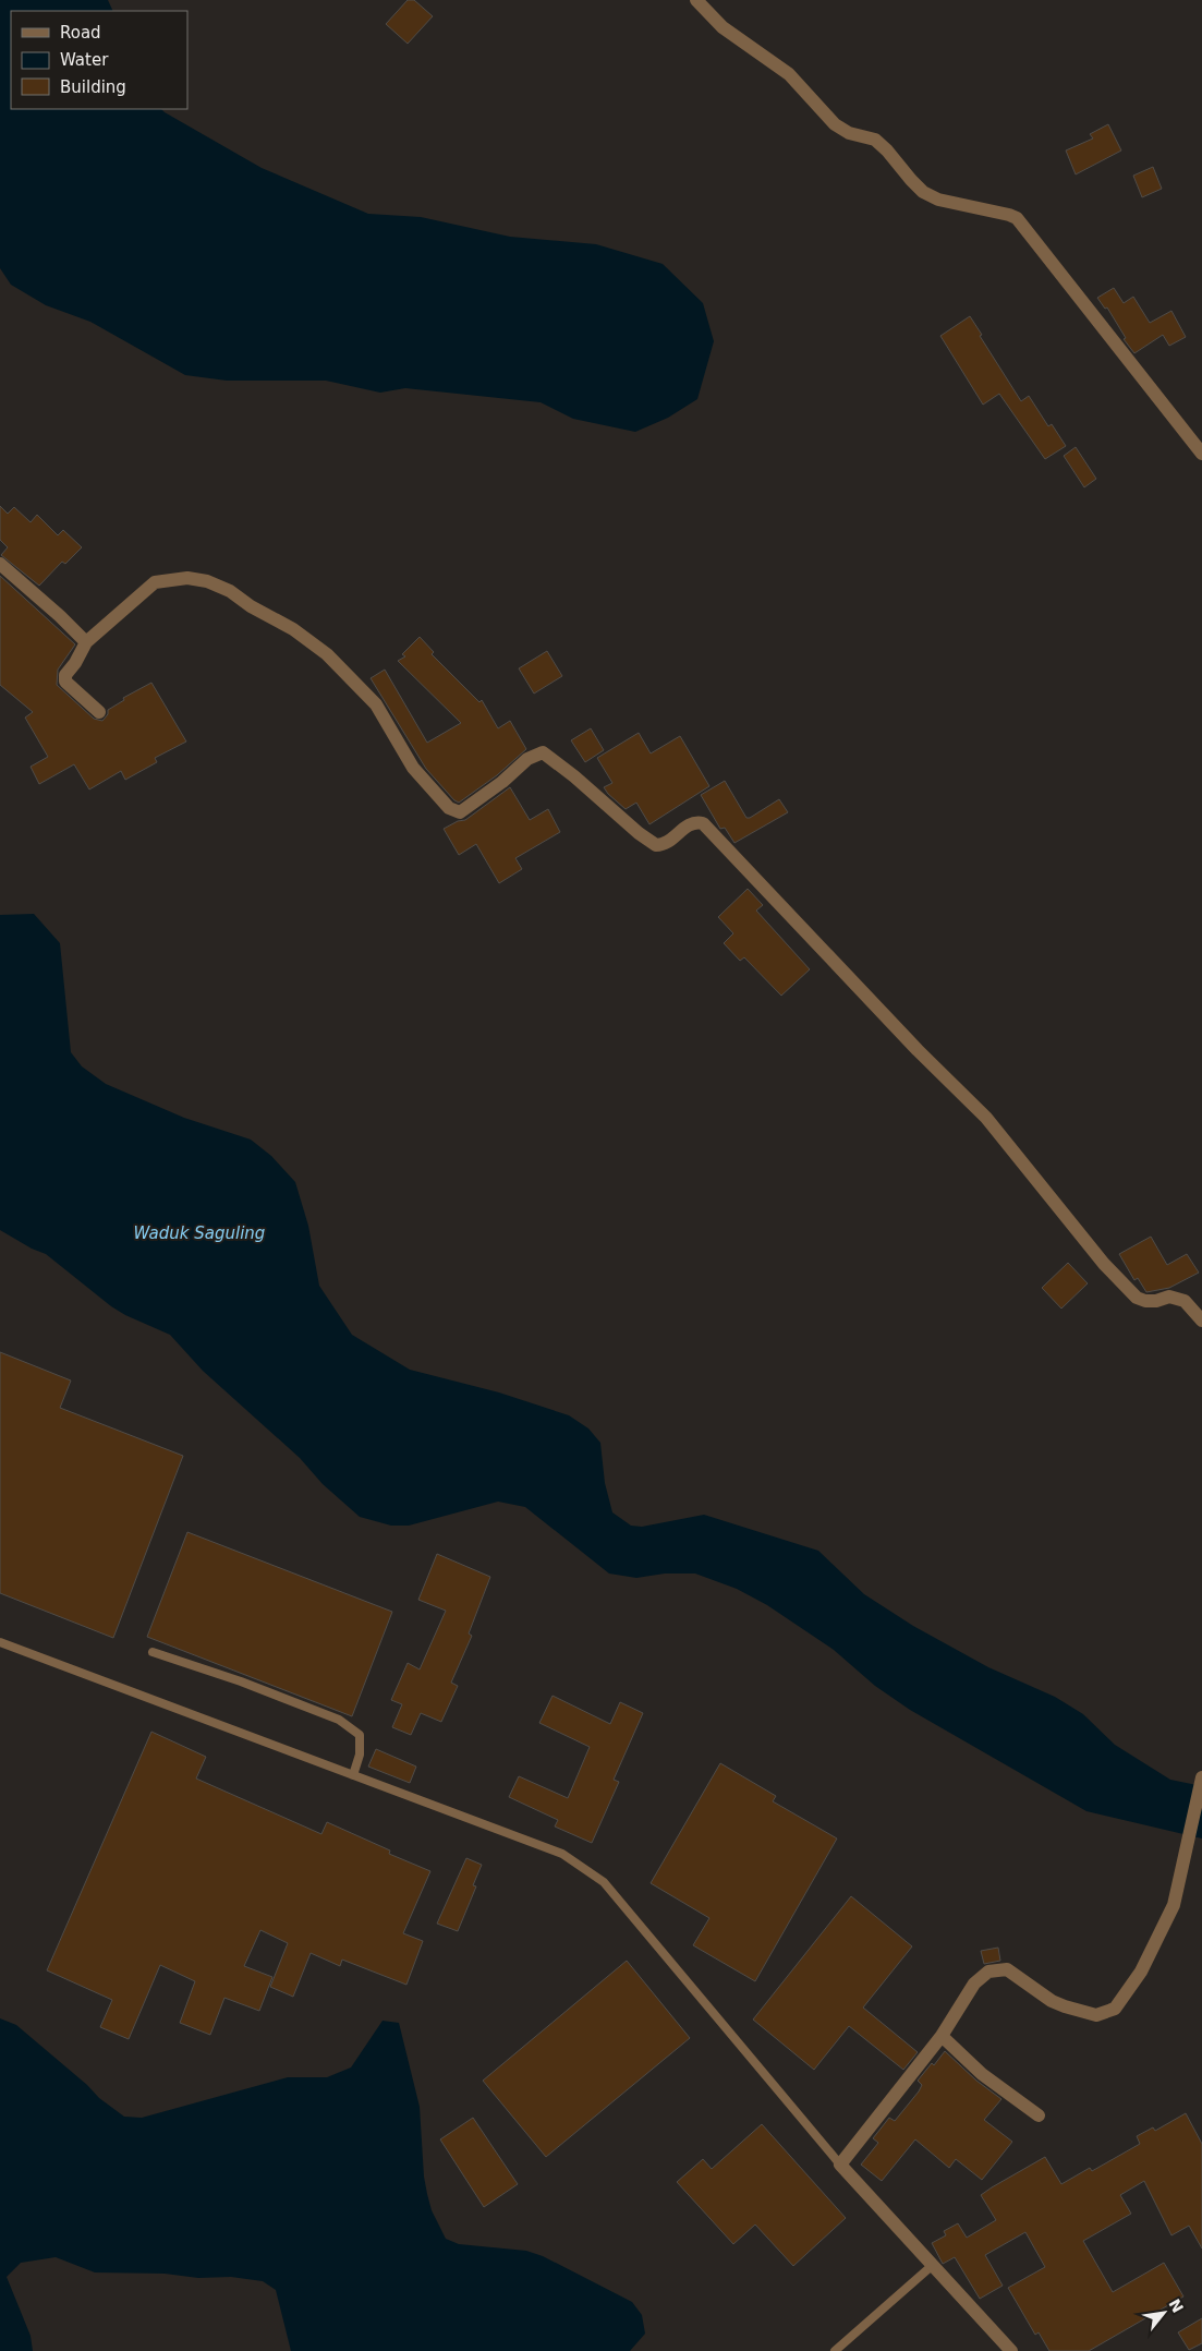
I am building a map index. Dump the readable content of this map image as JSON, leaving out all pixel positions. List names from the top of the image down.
{
  "water": ["Waduk Saguling"],
  "legend": ["Road", "Water", "Building"],
  "north": "top right"
}
